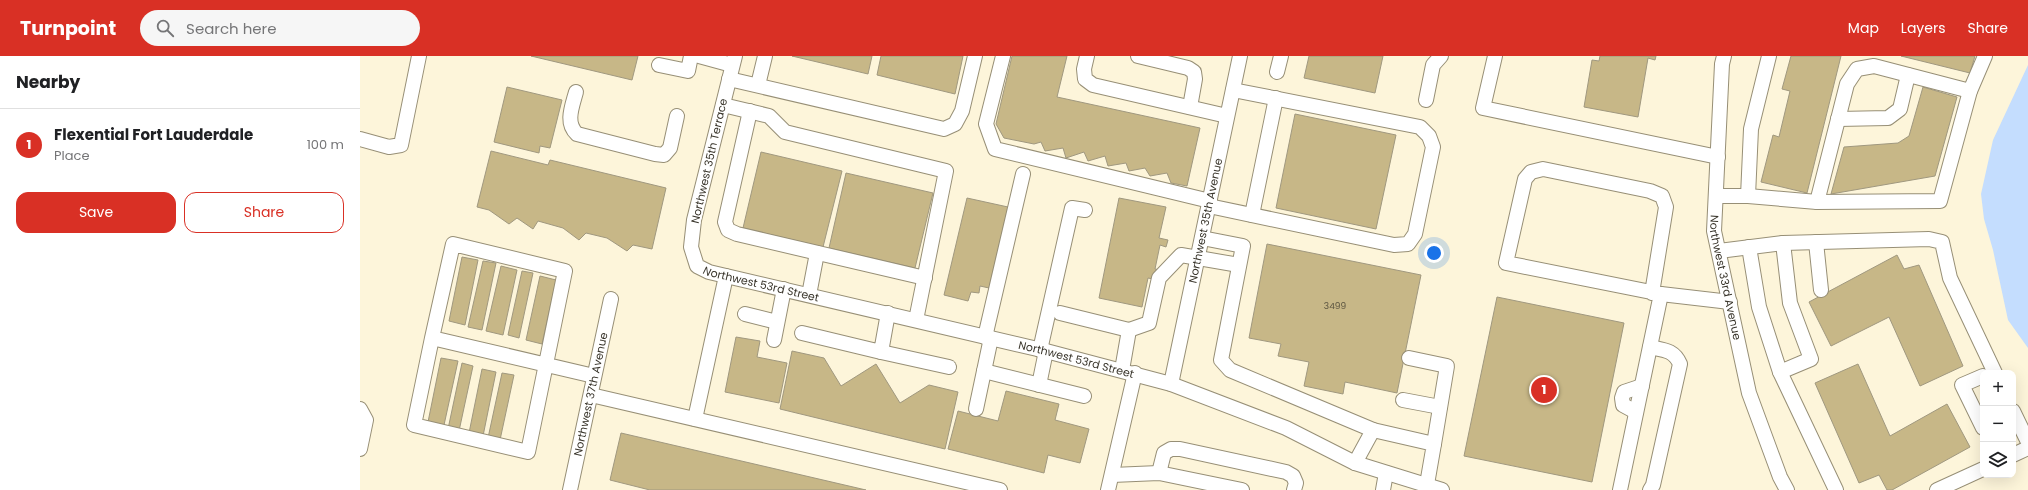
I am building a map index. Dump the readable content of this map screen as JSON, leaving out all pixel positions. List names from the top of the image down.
{
  "streets": {
    "street": [
      "Northwest 35th Terrace",
      "Northwest 35th Avenue",
      "Northwest 33rd Avenue",
      "Northwest 53rd Street",
      "Northwest 37th Avenue"
    ]
  },
  "crossings": [
    ["Northwest 35th Terrace", "Northwest 53rd Street"],
    ["Northwest 35th Avenue", "Northwest 53rd Street"]
  ],
  "house_numbers": ["3499"],
  "page": {
    "header": "Turnpoint",
    "search": "Search here",
    "nav": ["Map", "Layers", "Share"],
    "heading": "Nearby",
    "list": [
      {
        "mark": "1",
        "name": "Flexential Fort Lauderdale",
        "note": "Place",
        "value": "100 m"
      }
    ],
    "buttons": ["Save", "Share"],
    "map_buttons": ["+", "−"],
    "pins": "1"
  }
}
